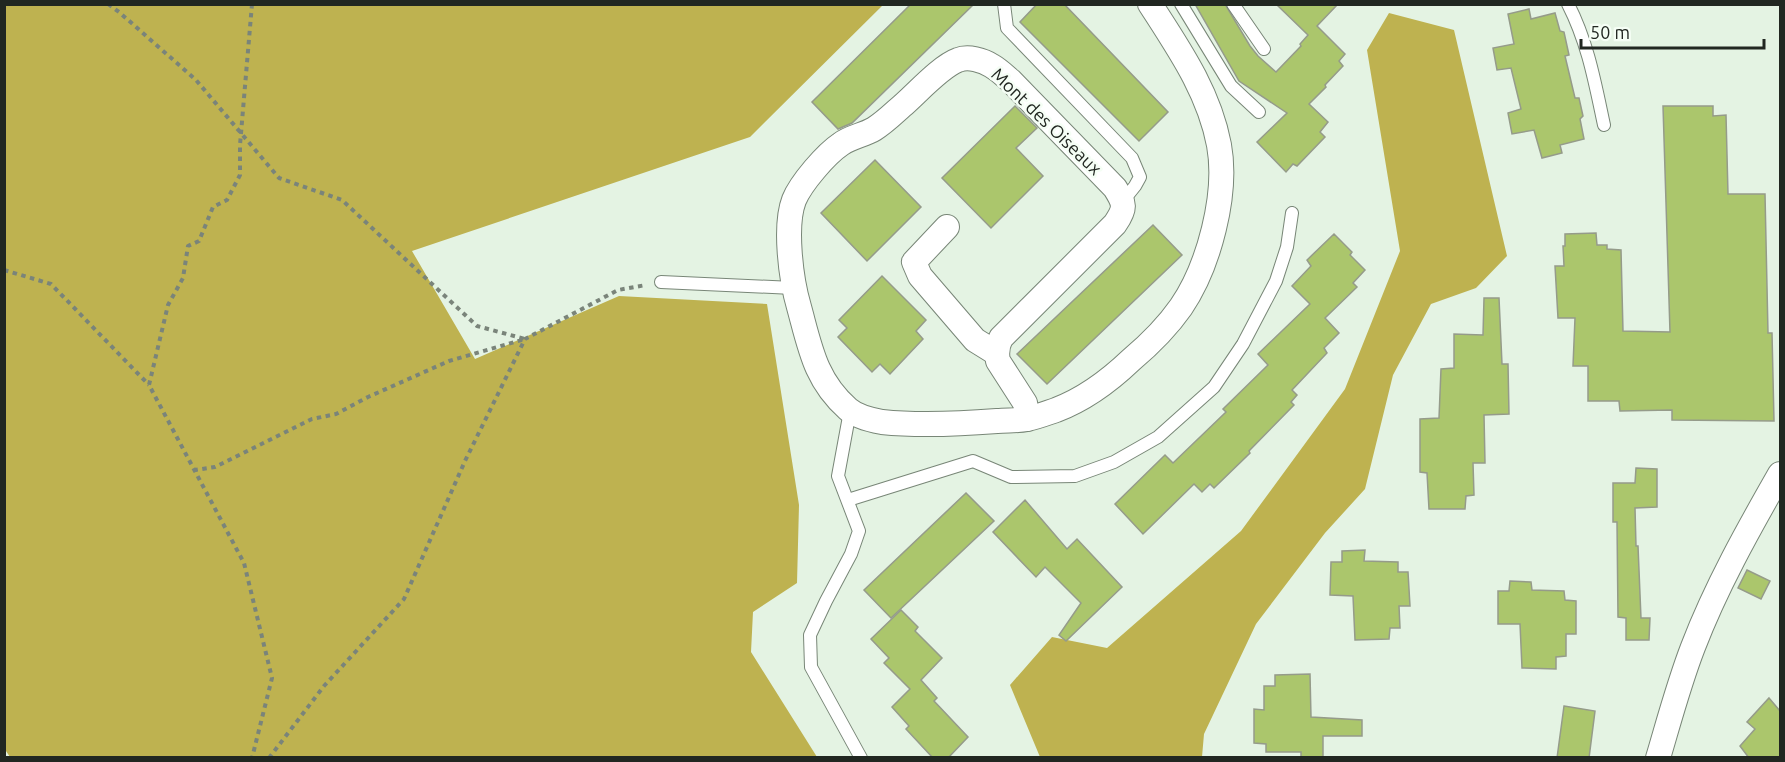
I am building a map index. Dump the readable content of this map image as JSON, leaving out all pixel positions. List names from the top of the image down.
{
  "streets": {
    "street": ["Mont des Oiseaux"]
  },
  "scale_bar": "50 m"
}
